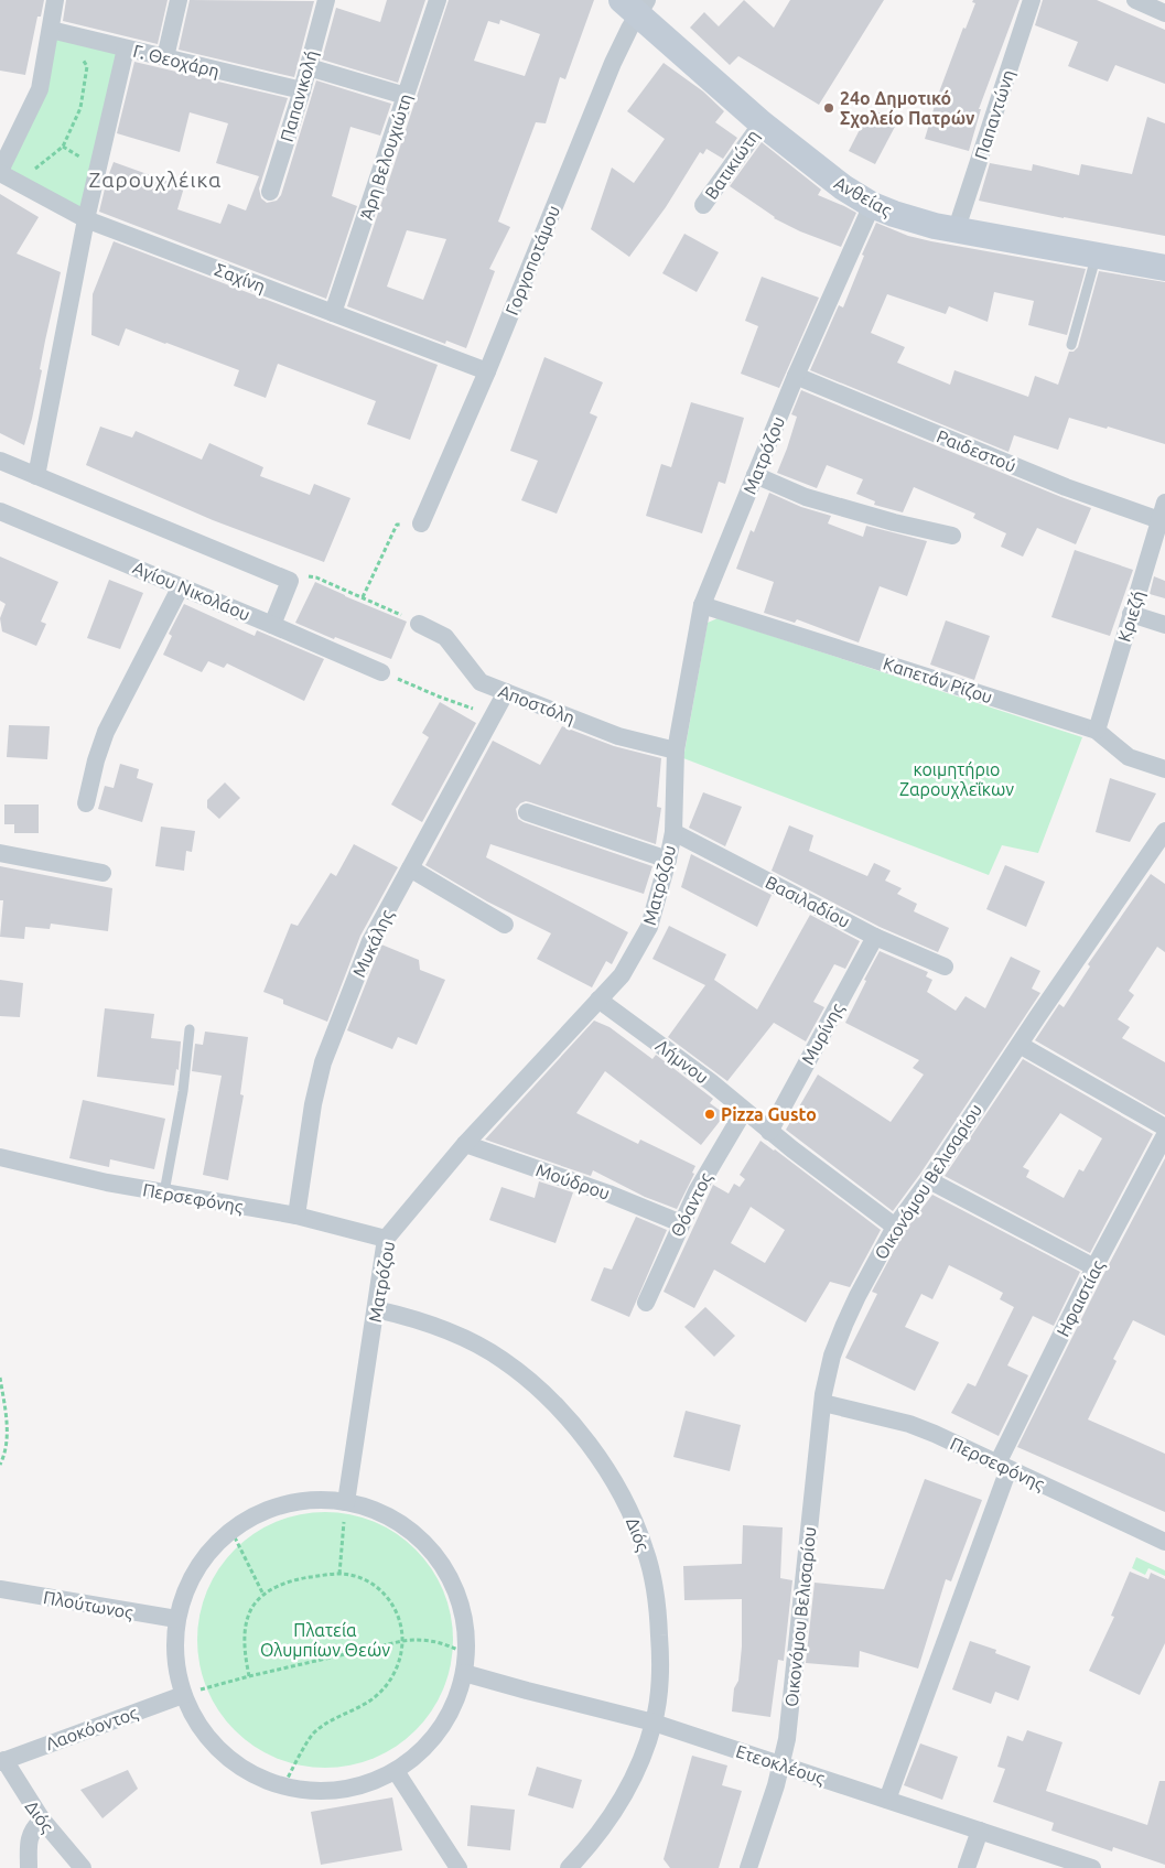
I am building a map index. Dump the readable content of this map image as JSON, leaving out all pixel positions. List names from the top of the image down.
{
  "streets": {
    "main road": ["Ανθείας"],
    "street": [
      "Γ. Θεοχάρη",
      "Παπανικολή",
      "Παπαντώνη",
      "Άρη Βελουχιώτη",
      "Βατικιώτη",
      "Γοργοποτάμου",
      "Σαχίνη",
      "Ραιδεστού",
      "Ματρόζου",
      "Αγίου Νικολάου",
      "Κριεζή",
      "Καπετάν Ρίζου",
      "Αποστόλη",
      "Βασιλαδίου",
      "Μυκάλης",
      "Μυρίνης",
      "Λήμνου",
      "Μούδρου",
      "Οικονόμου Βελισαρίου",
      "Περσεφόνης",
      "Θόαντος",
      "Ηφαιστίας",
      "Διός",
      "Πλούτωνος",
      "Λαοκόοντος",
      "Ετεοκλέους"
    ]
  },
  "crossings": [
    ["Γ. Θεοχάρη", "Παπανικολή"],
    ["Παπαντώνη", "Ανθείας"],
    ["Άρη Βελουχιώτη", "Σαχίνη"],
    ["Βατικιώτη", "Ανθείας"],
    ["Ανθείας", "Γοργοποτάμου"],
    ["Ανθείας", "Ματρόζου"],
    ["Γοργοποτάμου", "Σαχίνη"],
    ["Ραιδεστού", "Ματρόζου"],
    ["Ραιδεστού", "Κριεζή"],
    ["Ματρόζου", "Καπετάν Ρίζου"],
    ["Ματρόζου", "Αποστόλη"],
    ["Ματρόζου", "Βασιλαδίου"],
    ["Ματρόζου", "Λήμνου"],
    ["Ματρόζου", "Μούδρου"],
    ["Ματρόζου", "Περσεφόνης"],
    ["Ματρόζου", "Διός"],
    ["Κριεζή", "Καπετάν Ρίζου"],
    ["Αποστόλη", "Μυκάλης"],
    ["Βασιλαδίου", "Μυρίνης"],
    ["Μυκάλης", "Περσεφόνης"],
    ["Μυρίνης", "Λήμνου"],
    ["Λήμνου", "Οικονόμου Βελισαρίου"],
    ["Λήμνου", "Θόαντος"],
    ["Μούδρου", "Θόαντος"],
    ["Οικονόμου Βελισαρίου", "Περσεφόνης"],
    ["Οικονόμου Βελισαρίου", "Ετεοκλέους"],
    ["Περσεφόνης", "Ηφαιστίας"],
    ["Ηφαιστίας", "Ετεοκλέους"],
    ["Διός", "Λαοκόοντος"],
    ["Διός", "Ετεοκλέους"]
  ],
  "districts": ["Ζαρουχλέικα"],
  "parks": ["κοιμητήριο Ζαρουχλεΐκων", "Πλατεία Ολυμπίων Θεών"],
  "places": ["24ο Δημοτικό Σχολείο Πατρών", "Pizza Gusto"]
}
